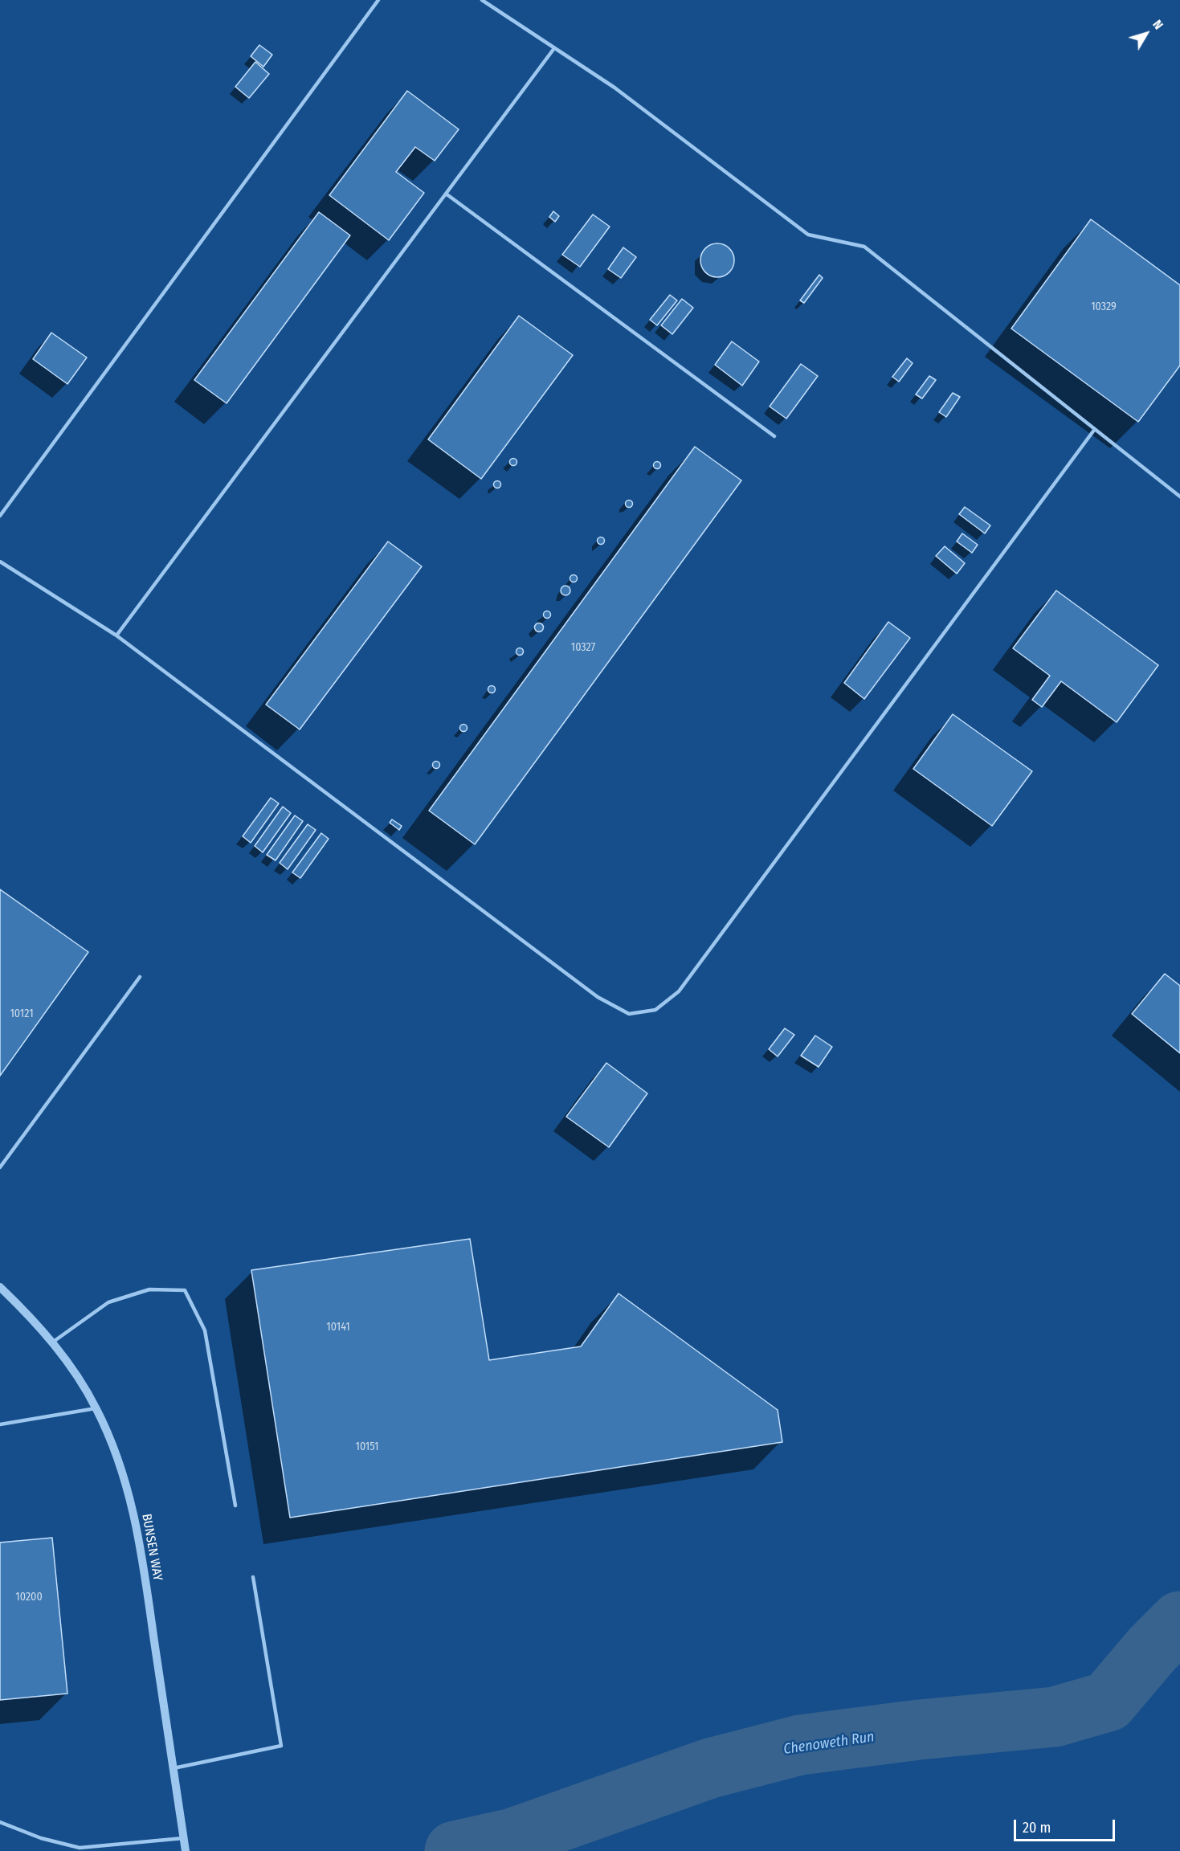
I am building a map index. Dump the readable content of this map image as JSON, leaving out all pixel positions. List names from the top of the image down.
{
  "streets": {
    "street": ["BUNSEN WAY"]
  },
  "water": ["Chenoweth Run"],
  "house_numbers": [
    "10329",
    "10327",
    "10121",
    "10141",
    "10151",
    "10200"
  ],
  "scale_bar": "20 m",
  "north": "top right"
}
